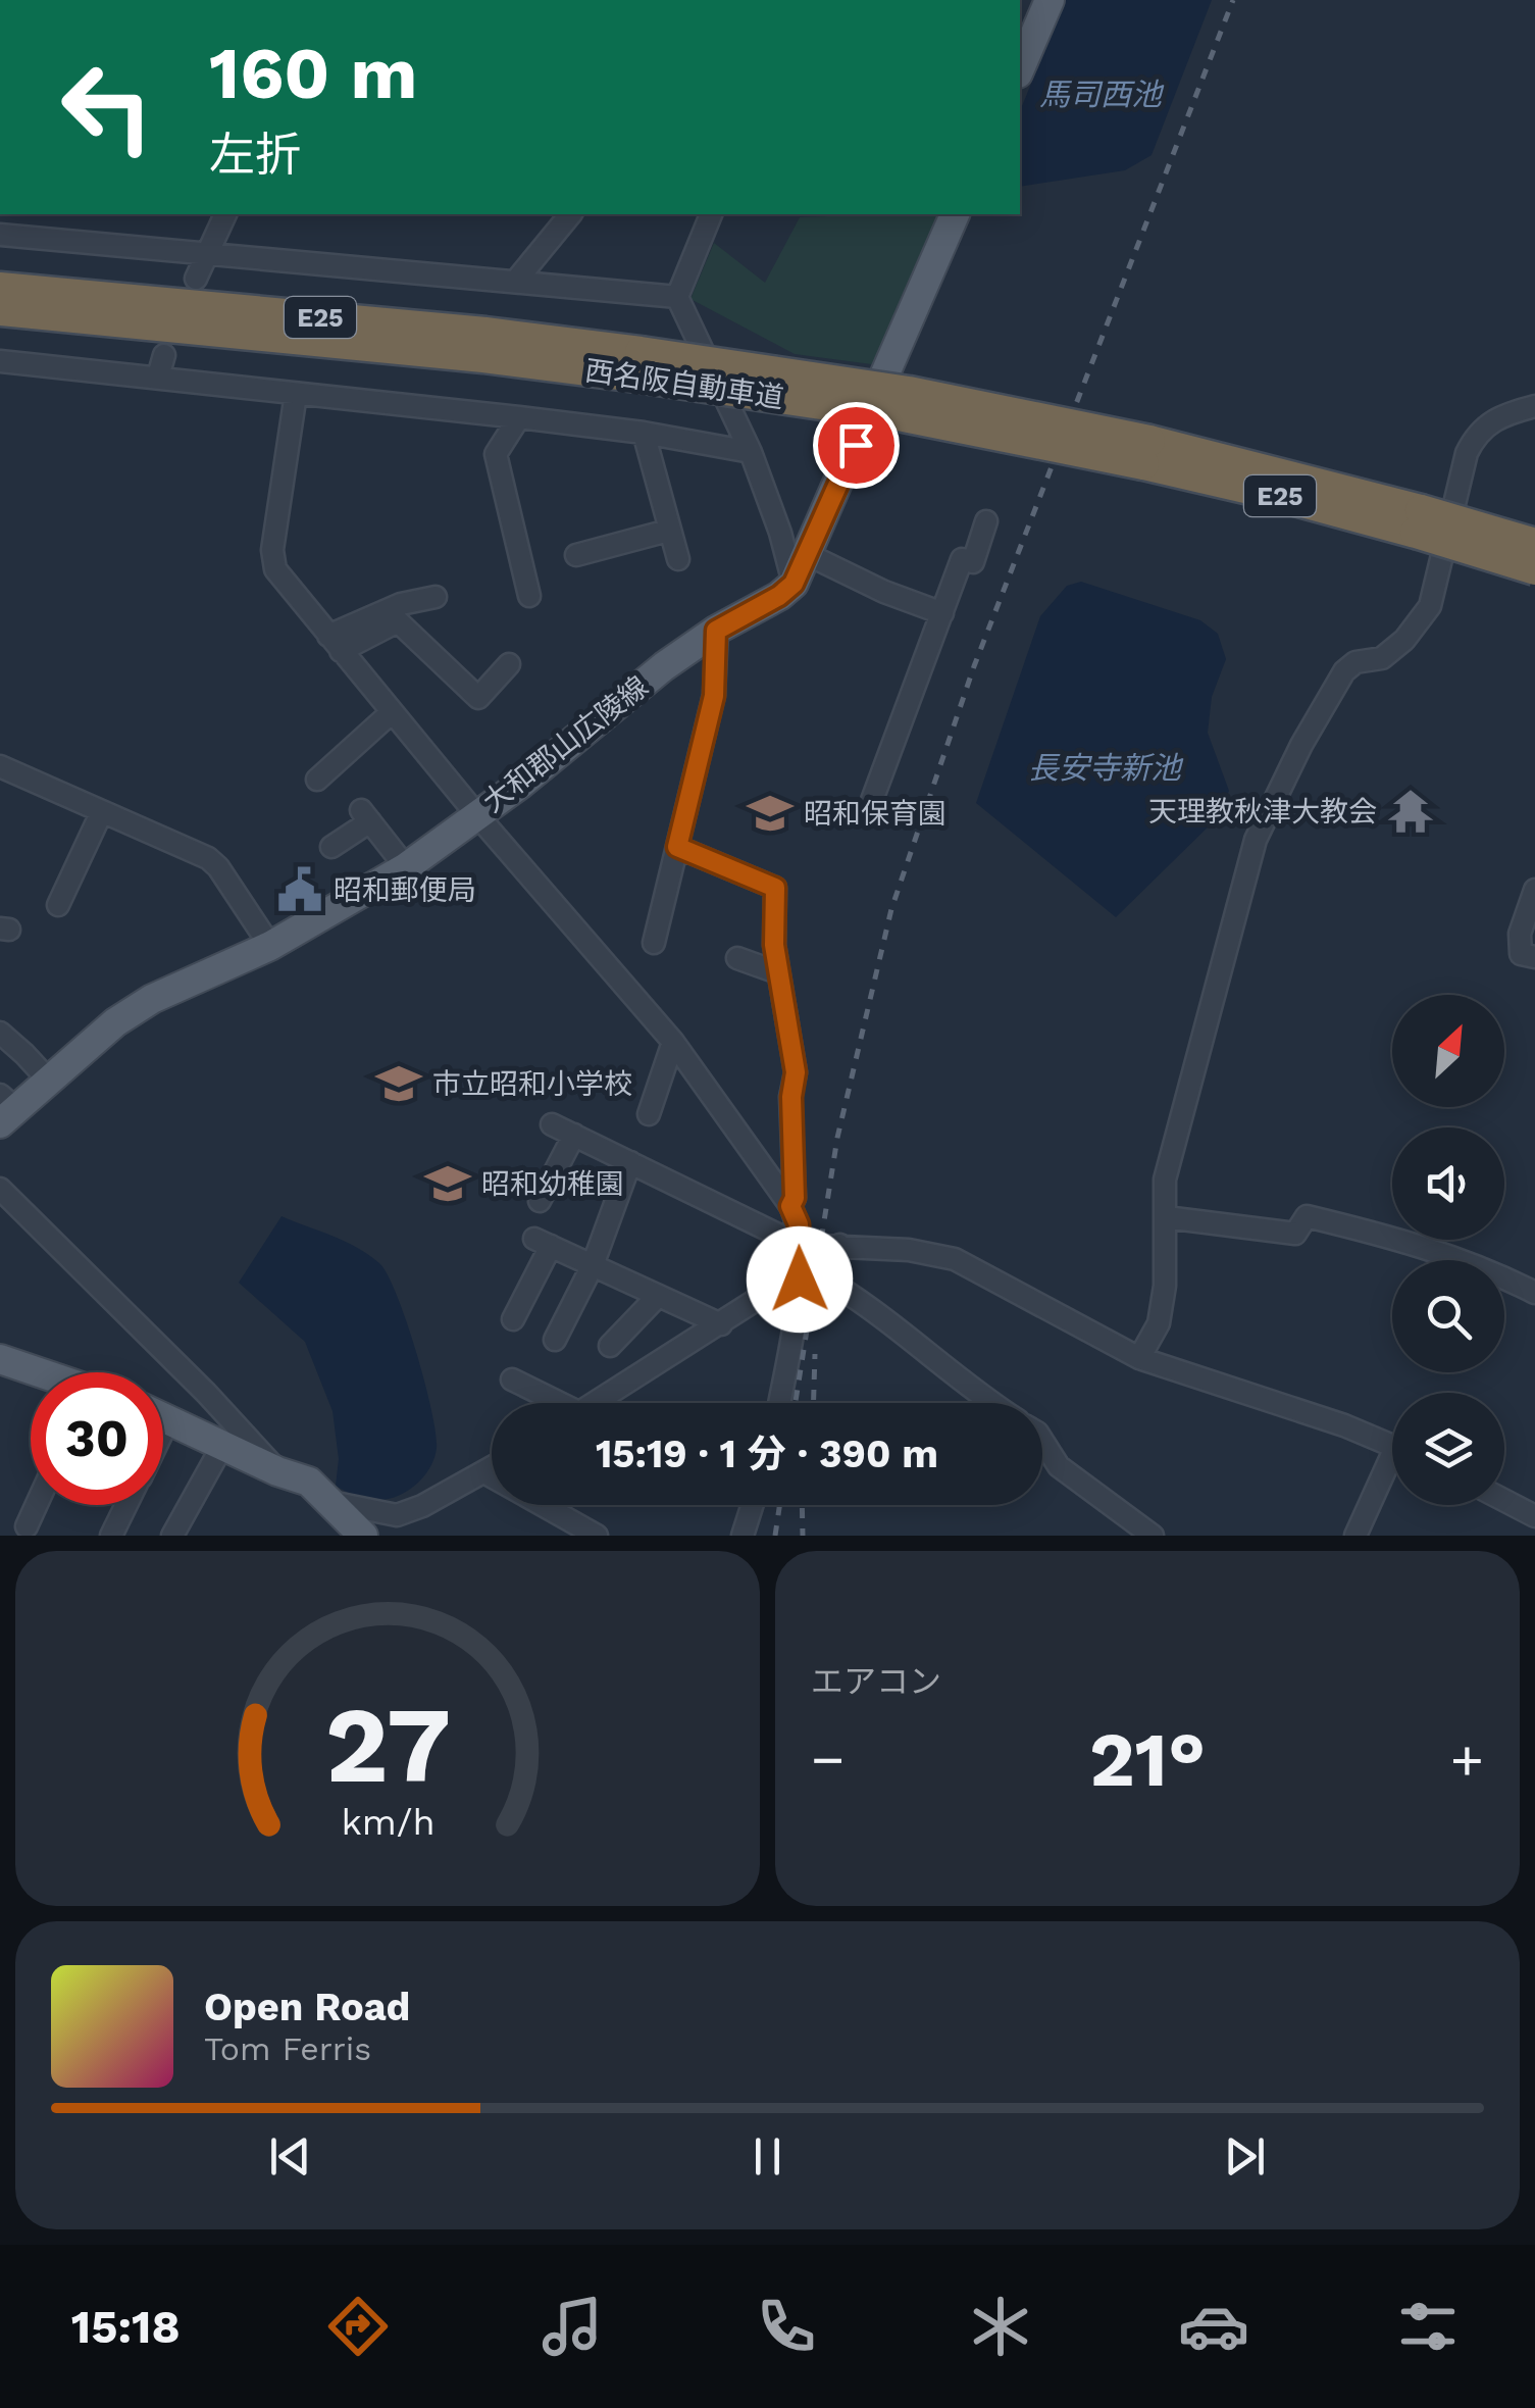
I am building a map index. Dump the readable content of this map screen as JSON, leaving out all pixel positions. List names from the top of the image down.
{
  "streets": {
    "highway": ["E25", "西名阪自動車道"],
    "main road": ["大和郡山広陵線"]
  },
  "water": ["馬司西池", "長安寺新池"],
  "places": {
    "temple": ["天理教秋津大教会"],
    "school or university": ["昭和保育園", "市立昭和小学校", "昭和幼稚園"],
    "public building": ["昭和郵便局"]
  },
  "north": "top right",
  "page": {
    "turn": ["160 m", "左折"],
    "limit": "30",
    "trip": "15:19 · 1 分 · 390 m",
    "tile": "エアコン",
    "heat": ["−", "21°", "+"],
    "song": ["Open Road", "Tom Ferris"],
    "tabs": "15:18",
    "gauge": ["27", "km/h"]
  }
}
